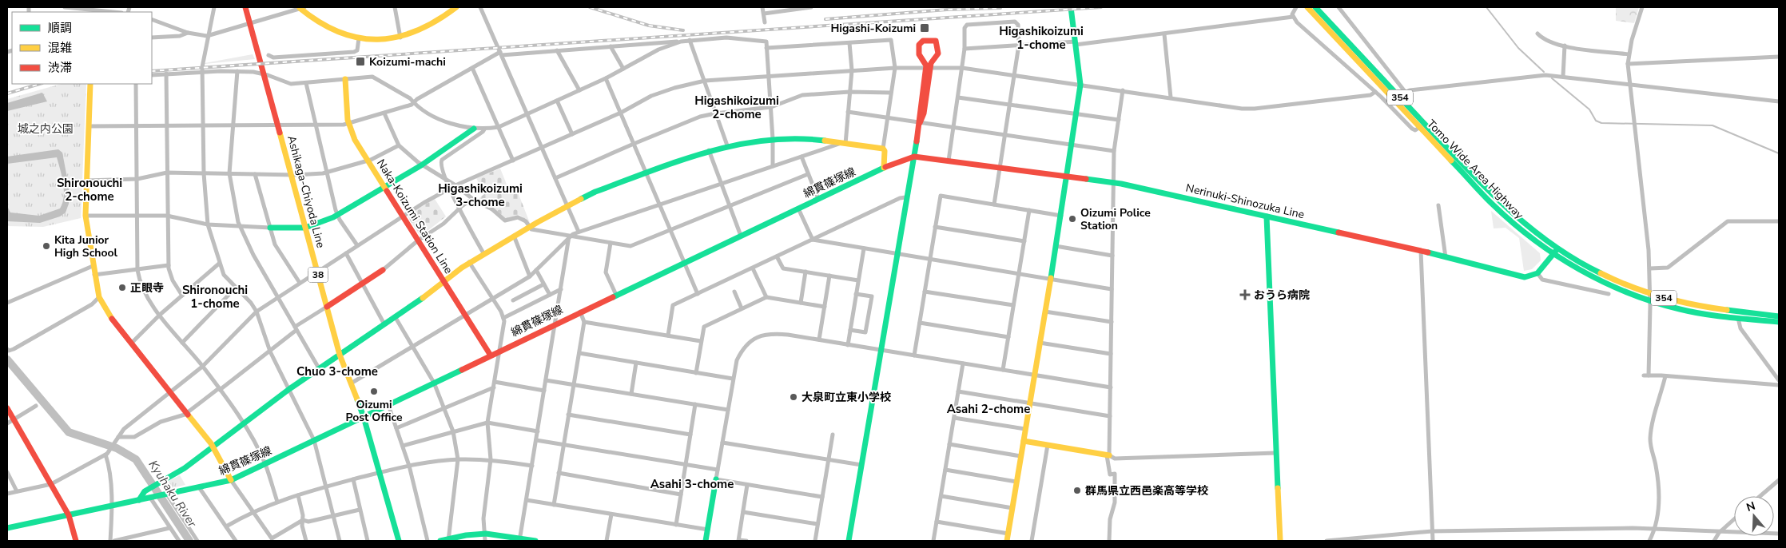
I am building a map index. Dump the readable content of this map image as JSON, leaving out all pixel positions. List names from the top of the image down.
{
  "streets": {
    "main road": [
      "354",
      "Tomo Wide Area Highway",
      "綿貫篠塚線",
      "Ashikaga-Chiyoda Line",
      "Nerinuki-Shinozuka Line",
      "Naka-Koizumi Station Line",
      "38"
    ]
  },
  "crossings": [
    ["綿貫篠塚線", "Ashikaga-Chiyoda Line"],
    ["綿貫篠塚線", "Nerinuki-Shinozuka Line"],
    ["綿貫篠塚線", "Naka-Koizumi Station Line"]
  ],
  "districts": [
    "Higashikoizumi 1-chome",
    "Higashikoizumi 2-chome",
    "Shironouchi 2-chome",
    "Higashikoizumi 3-chome",
    "Shironouchi 1-chome",
    "Chuo 3-chome",
    "Asahi 2-chome",
    "Asahi 3-chome"
  ],
  "water": ["Kyuhaku River"],
  "parks": ["城之内公園"],
  "places": {
    "transit": ["Higashi-Koizumi", "Koizumi-machi"],
    "other": [
      "Oizumi Police Station",
      "Kita Junior High School",
      "正眼寺",
      "Oizumi Post Office",
      "大泉町立東小学校",
      "群馬県立西邑楽高等学校"
    ],
    "health": ["おうら病院"]
  },
  "legend": ["順調", "混雑", "渋滞"],
  "north": "top"
}
